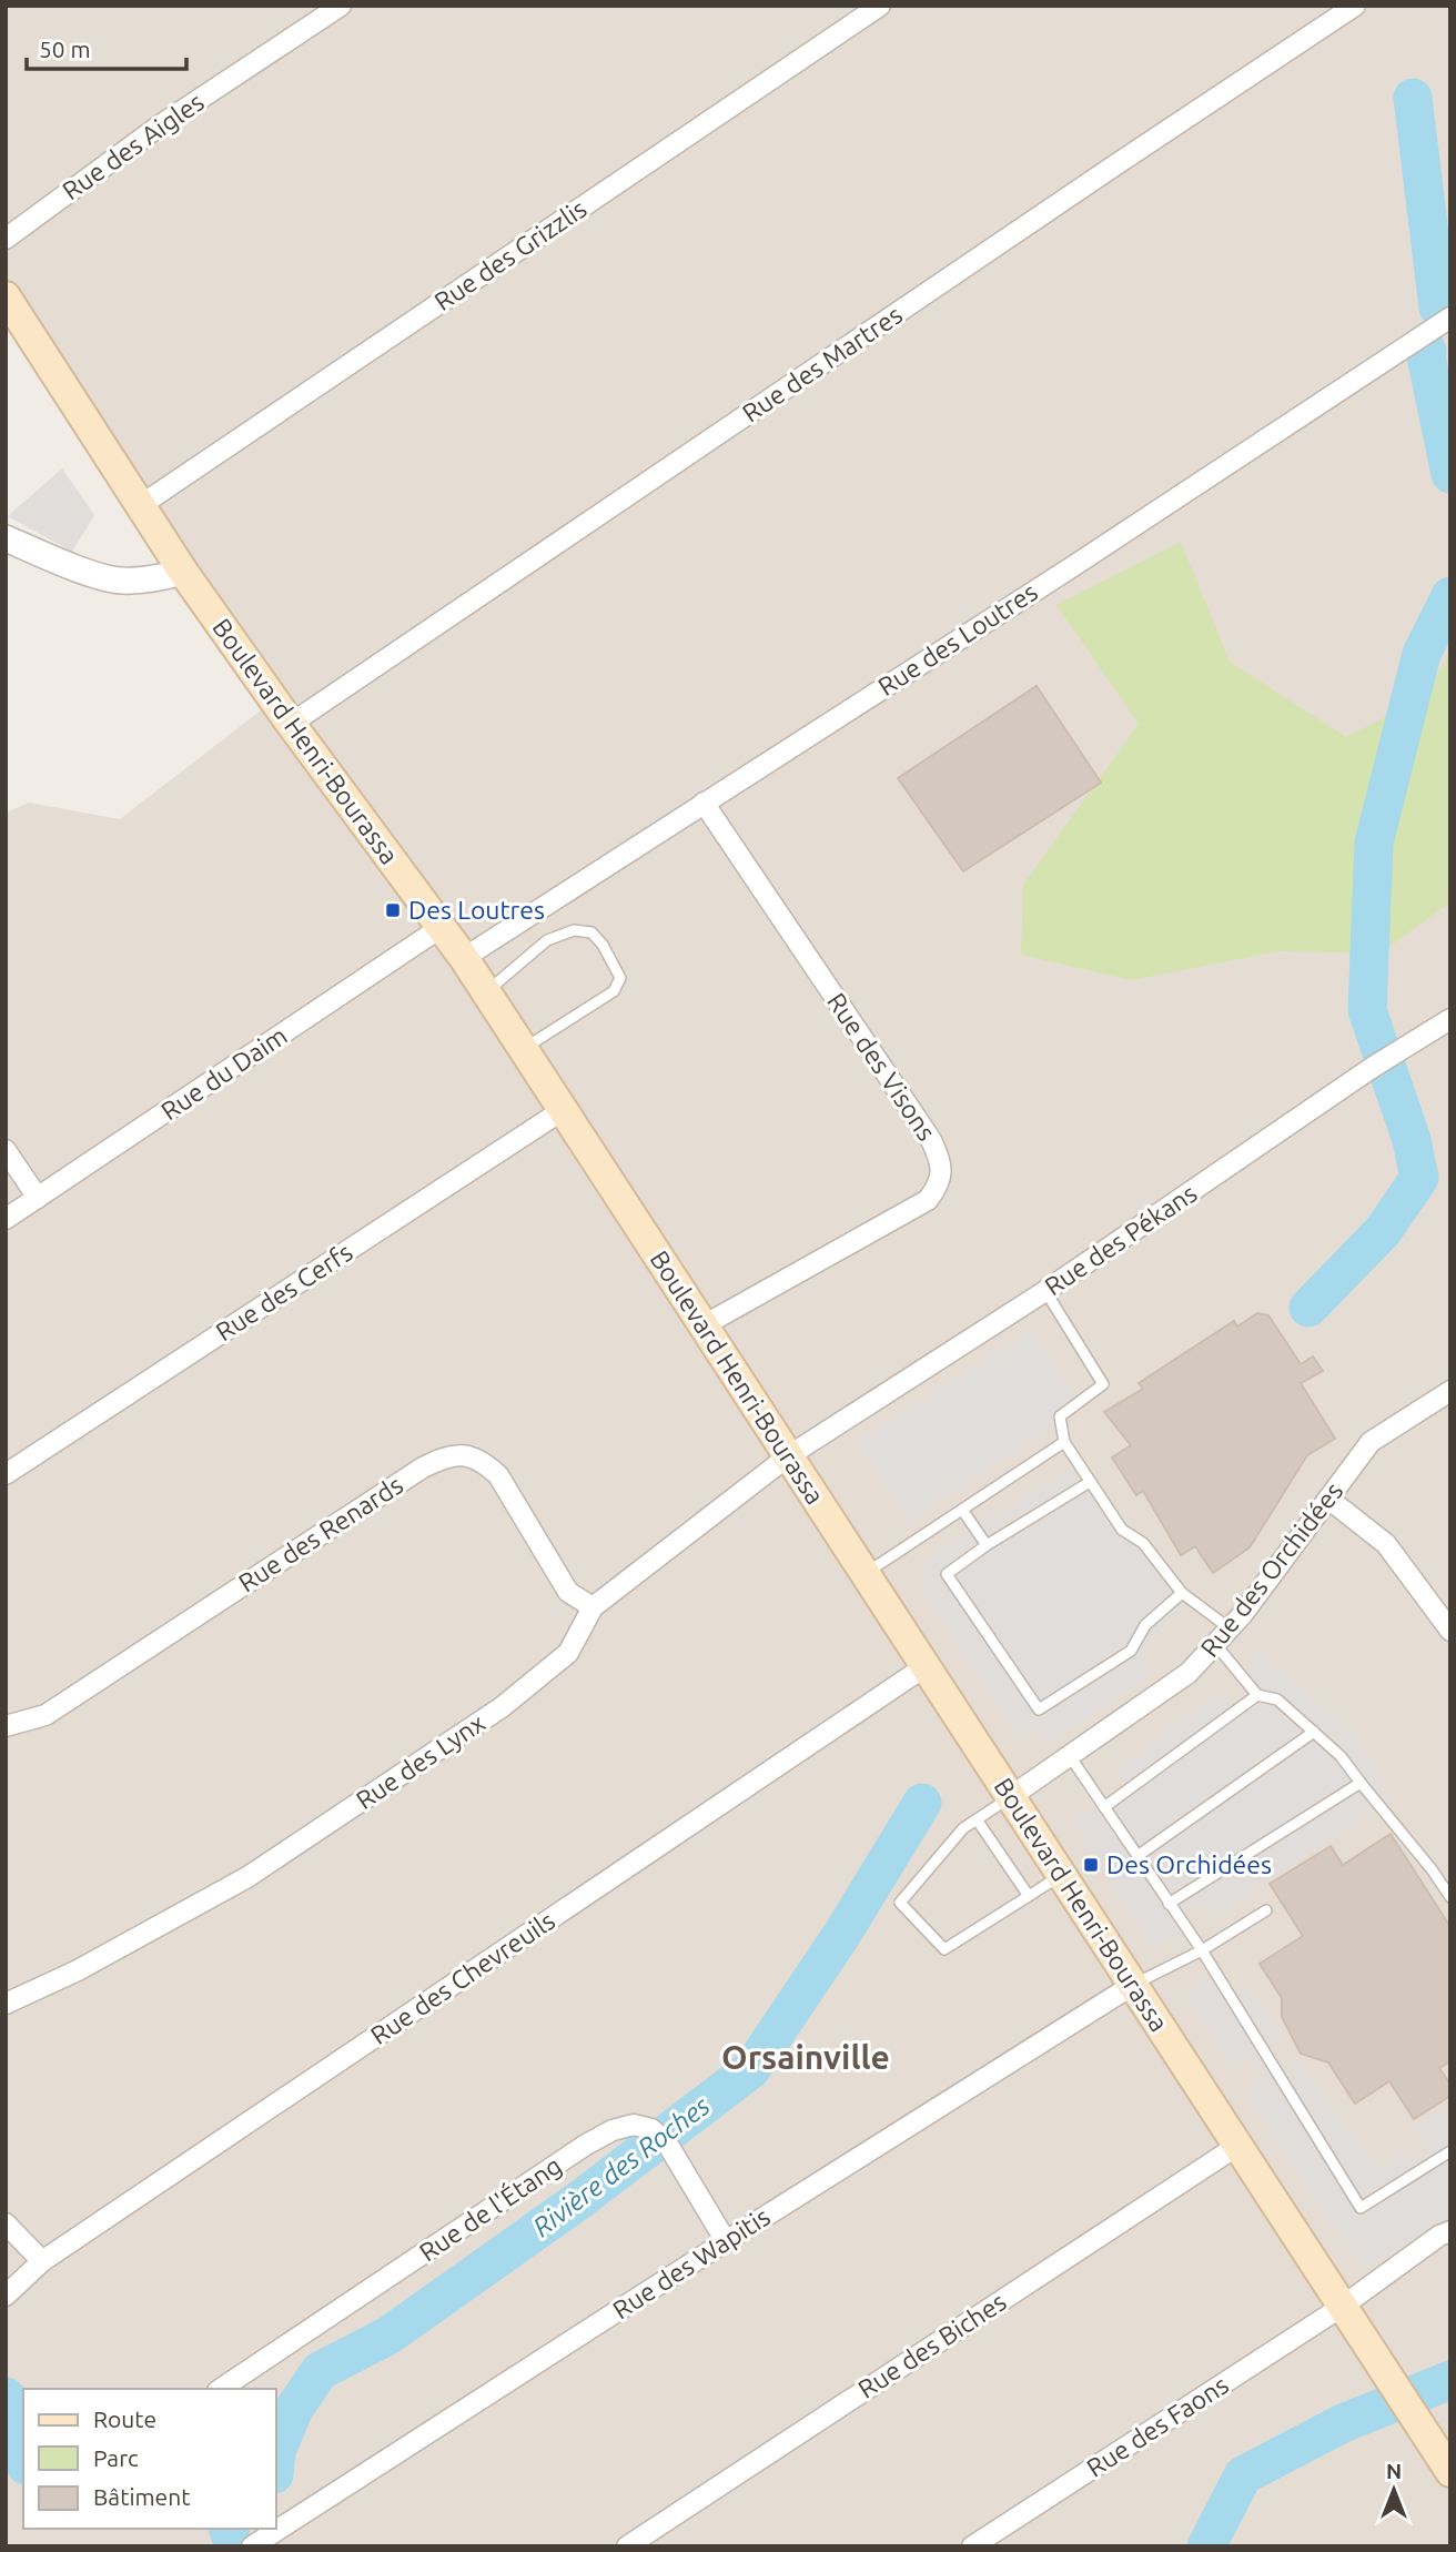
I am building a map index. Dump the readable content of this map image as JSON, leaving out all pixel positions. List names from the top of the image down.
{
  "streets": {
    "main road": ["Boulevard Henri-Bourassa"],
    "street": [
      "Rue des Aigles",
      "Rue des Grizzlis",
      "Rue des Martres",
      "Rue des Loutres",
      "Rue des Visons",
      "Rue du Daim",
      "Rue des Pékans",
      "Rue des Cerfs",
      "Rue des Renards",
      "Rue des Orchidées",
      "Rue des Lynx",
      "Rue des Chevreuils",
      "Rue de l'Étang",
      "Rue des Wapitis",
      "Rue des Biches",
      "Rue des Faons"
    ]
  },
  "crossings": [
    ["Rue des Grizzlis", "Boulevard Henri-Bourassa"],
    ["Rue des Martres", "Boulevard Henri-Bourassa"],
    ["Rue des Loutres", "Boulevard Henri-Bourassa"],
    ["Rue des Loutres", "Rue des Visons"],
    ["Boulevard Henri-Bourassa", "Rue des Visons"],
    ["Boulevard Henri-Bourassa", "Rue du Daim"],
    ["Boulevard Henri-Bourassa", "Rue des Pékans"],
    ["Boulevard Henri-Bourassa", "Rue des Cerfs"],
    ["Boulevard Henri-Bourassa", "Rue des Orchidées"],
    ["Boulevard Henri-Bourassa", "Rue des Lynx"],
    ["Boulevard Henri-Bourassa", "Rue des Chevreuils"],
    ["Boulevard Henri-Bourassa", "Rue des Wapitis"],
    ["Boulevard Henri-Bourassa", "Rue des Biches"],
    ["Boulevard Henri-Bourassa", "Rue des Faons"],
    ["Rue des Pékans", "Rue des Lynx"],
    ["Rue des Renards", "Rue des Lynx"],
    ["Rue de l'Étang", "Rue des Wapitis"]
  ],
  "districts": ["Orsainville"],
  "water": ["Rivière des Roches"],
  "places": {
    "transit": ["Des Loutres", "Des Orchidées"]
  },
  "legend": ["Route", "Parc", "Bâtiment"],
  "scale_bar": "50 m",
  "north": "top"
}
